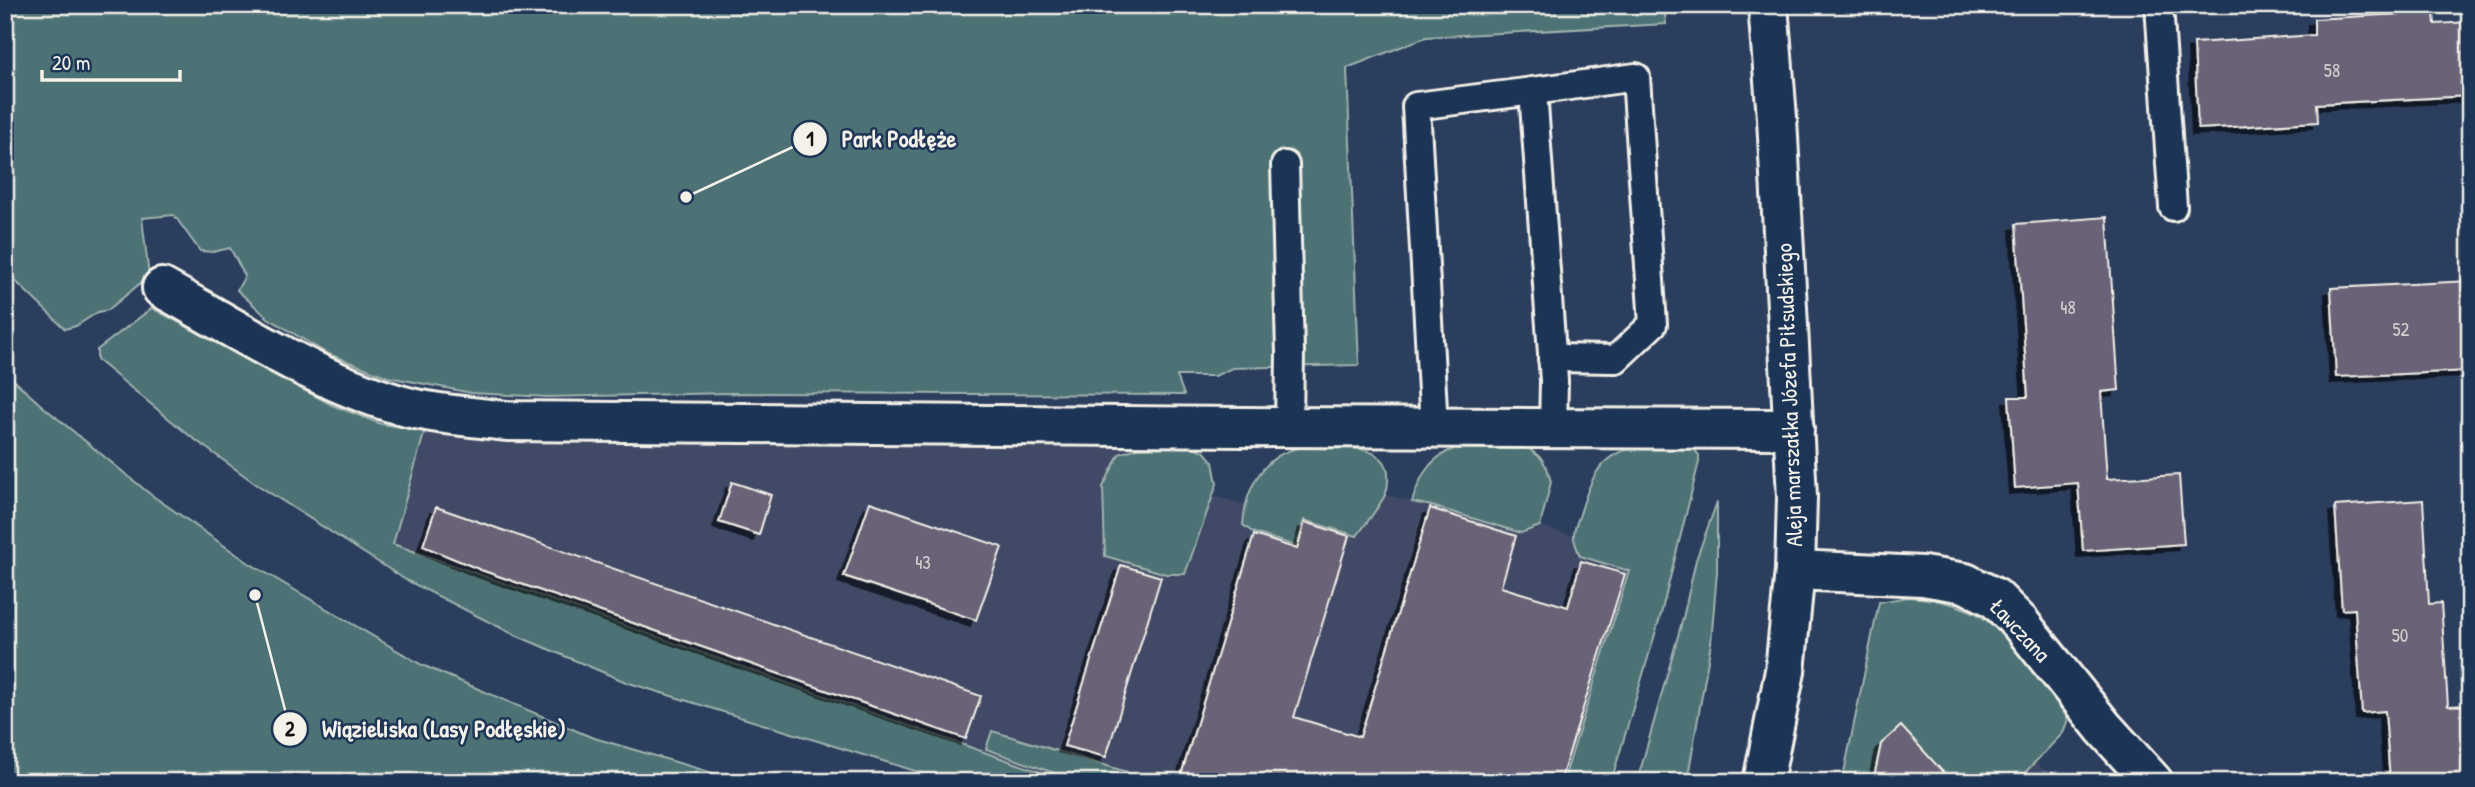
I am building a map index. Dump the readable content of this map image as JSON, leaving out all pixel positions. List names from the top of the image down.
{
  "streets": {
    "street": ["Aleja marszałka Józefa Piłsudskiego", "Ławczana"]
  },
  "crossings": [
    ["Aleja marszałka Józefa Piłsudskiego", "Ławczana"]
  ],
  "places": ["Park Podłęże", "Wiązieliska (Lasy Podłęskie)"],
  "house_numbers": [
    "58",
    "48",
    "52",
    "43",
    "50"
  ],
  "scale_bar": "20 m"
}
